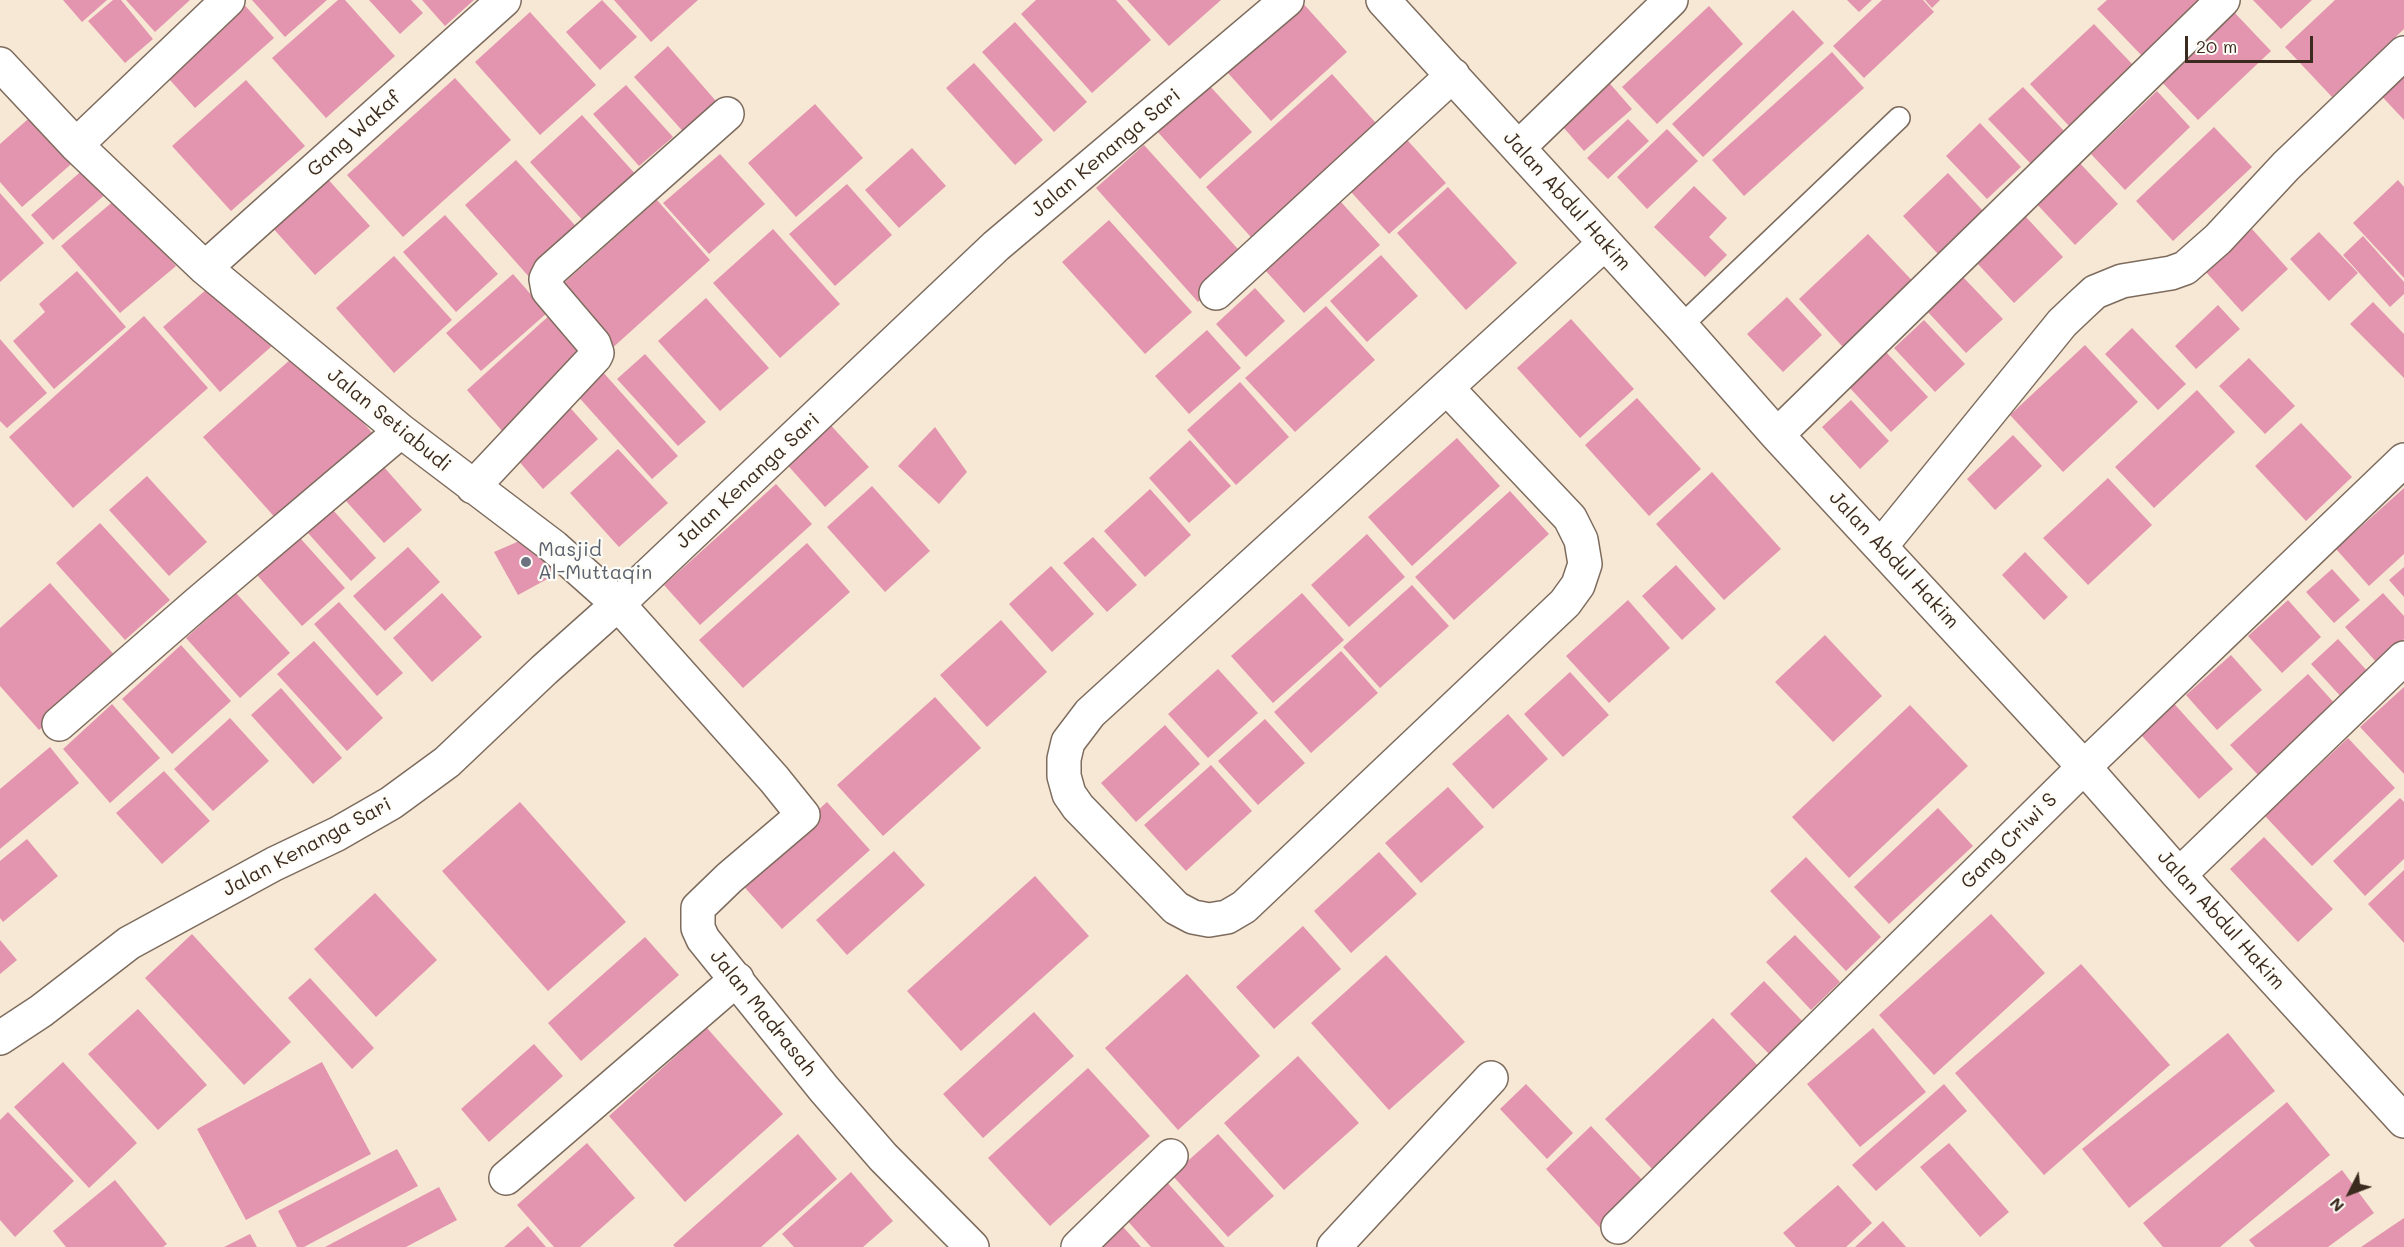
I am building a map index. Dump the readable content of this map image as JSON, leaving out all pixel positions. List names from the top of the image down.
{
  "streets": {
    "street": [
      "Gang Wakaf",
      "Jalan Kenanga Sari",
      "Jalan Abdul Hakim",
      "Jalan Setiabudi",
      "Gang Criwi S",
      "Jalan Madrasah"
    ]
  },
  "crossings": [
    ["Gang Wakaf", "Jalan Setiabudi"],
    ["Jalan Kenanga Sari", "Jalan Setiabudi"],
    ["Jalan Abdul Hakim", "Gang Criwi S"],
    ["Jalan Setiabudi", "Jalan Madrasah"]
  ],
  "places": ["Masjid Al-Muttaqin"],
  "scale_bar": "20 m",
  "north": "bottom left"
}
